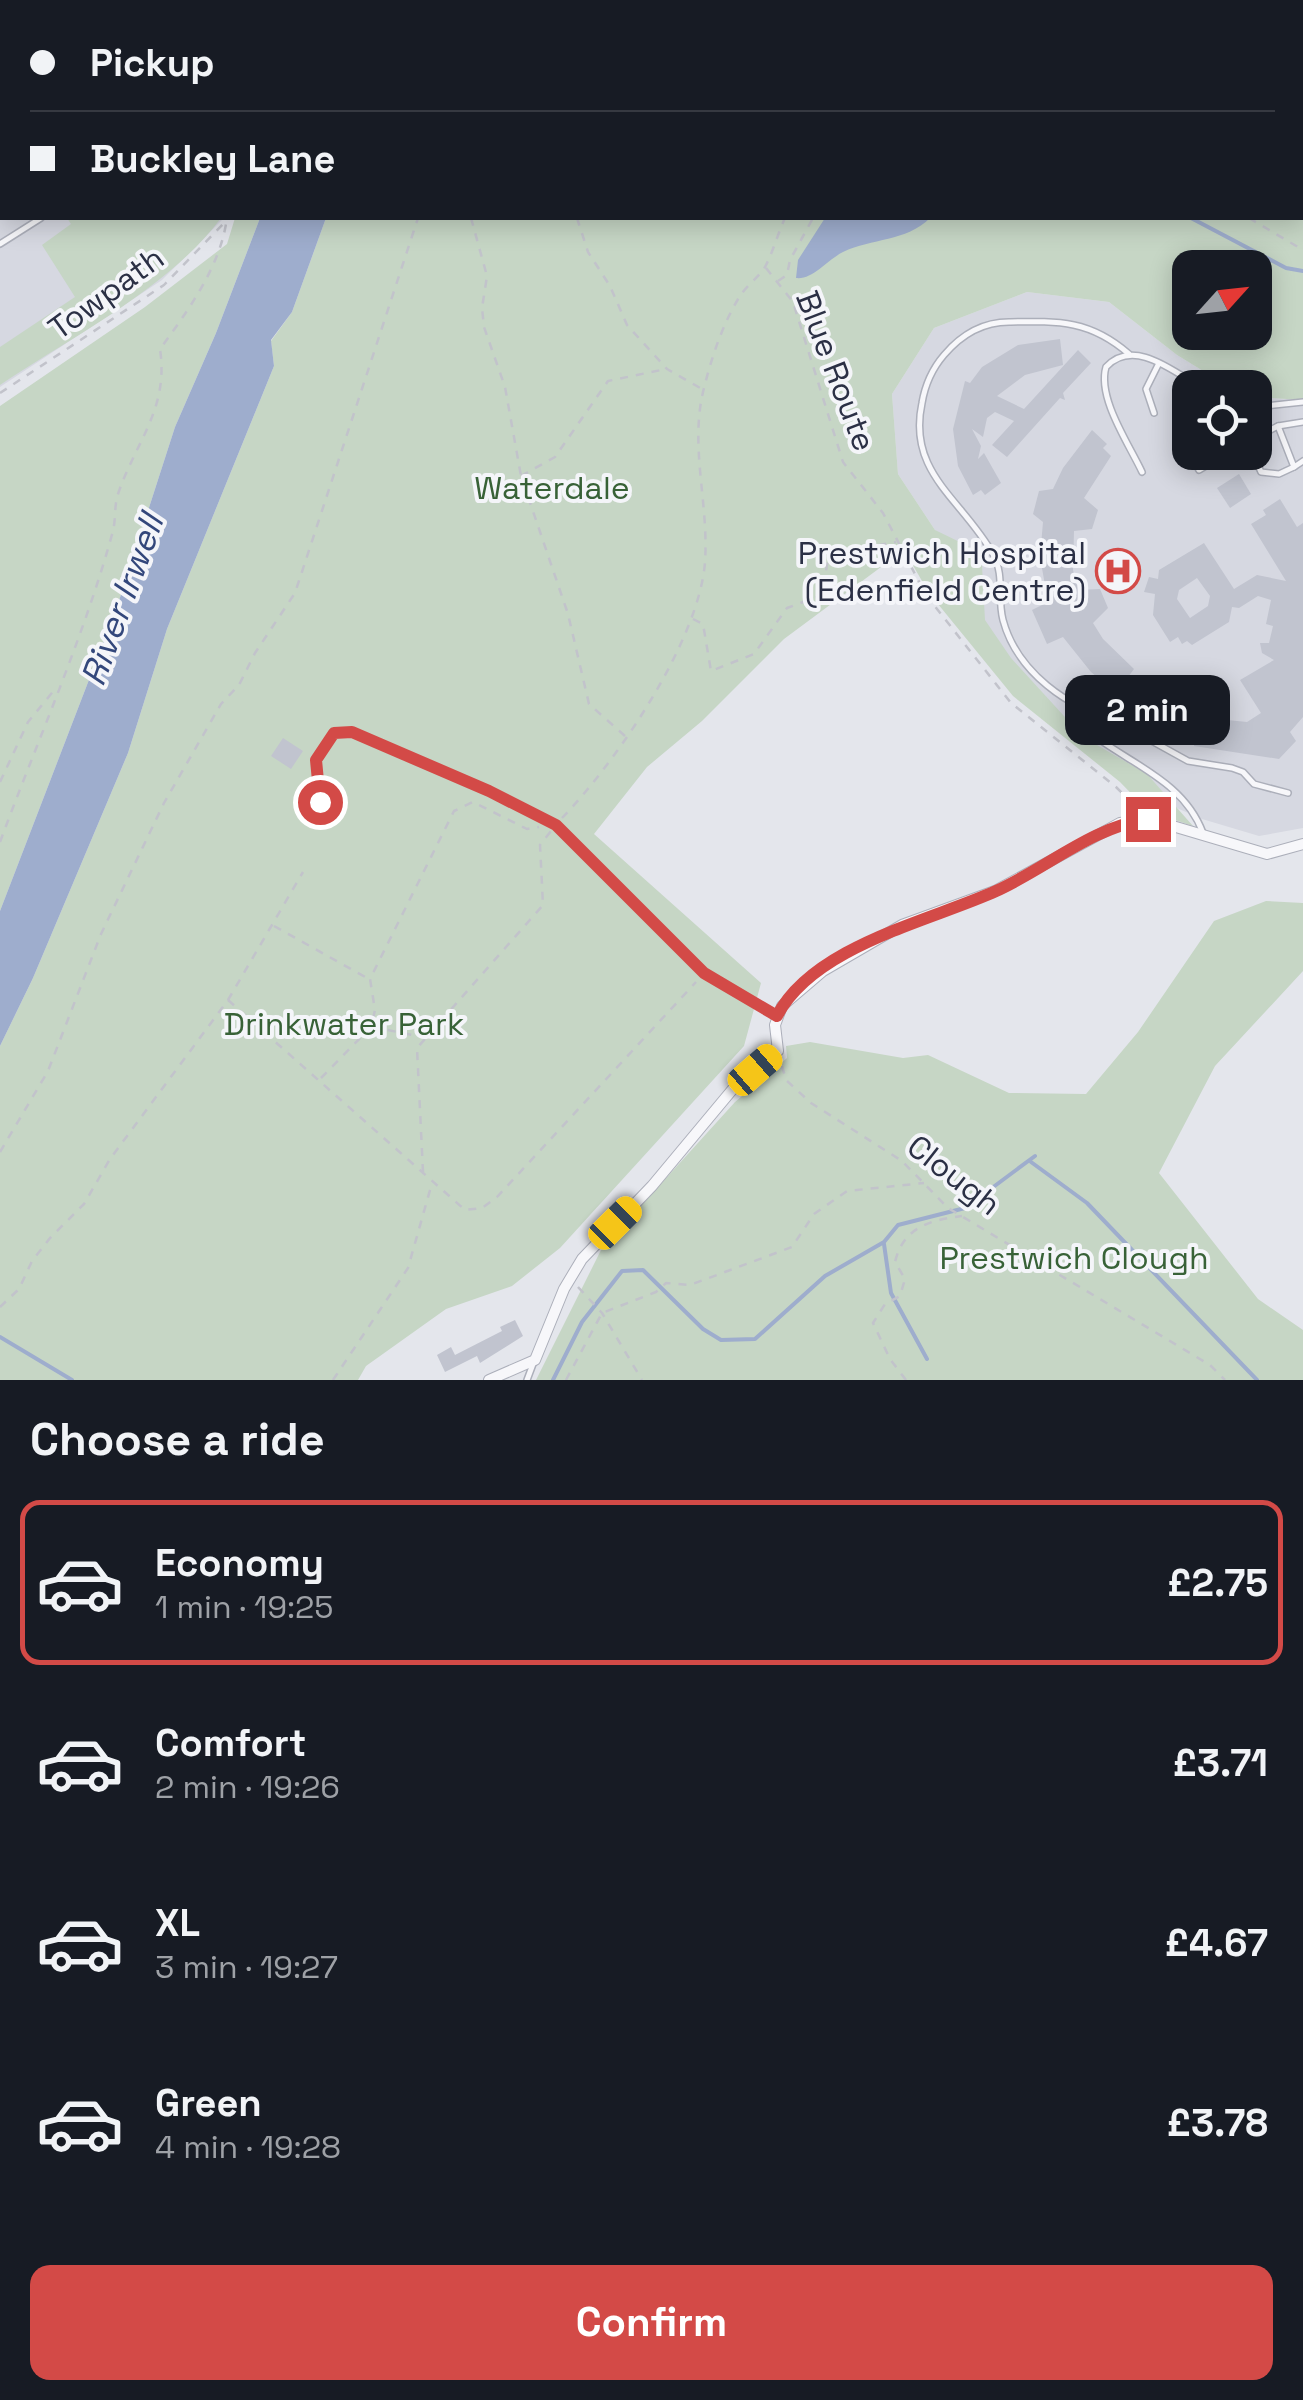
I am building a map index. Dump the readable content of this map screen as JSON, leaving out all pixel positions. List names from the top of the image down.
{
  "streets": {
    "path": ["Towpath", "Blue Route", "Clough"]
  },
  "water": ["River Irwell"],
  "parks": ["Waterdale", "Drinkwater Park", "Prestwich Clough"],
  "places": {
    "hospital": ["Prestwich Hospital (Edenfield Centre)"]
  },
  "north": "top right",
  "page": {
    "banner": ["Pickup", "Buckley Lane"],
    "bubble": "2 min",
    "heading": "Choose a ride",
    "list": [
      {
        "name": "Economy",
        "note": "1 min · 19:25",
        "value": "£2.75"
      },
      {
        "name": "Comfort",
        "note": "2 min · 19:26",
        "value": "£3.71"
      },
      {
        "name": "XL",
        "note": "3 min · 19:27",
        "value": "£4.67"
      },
      {
        "name": "Green",
        "note": "4 min · 19:28",
        "value": "£3.78"
      }
    ],
    "buttons": "Confirm"
  }
}
